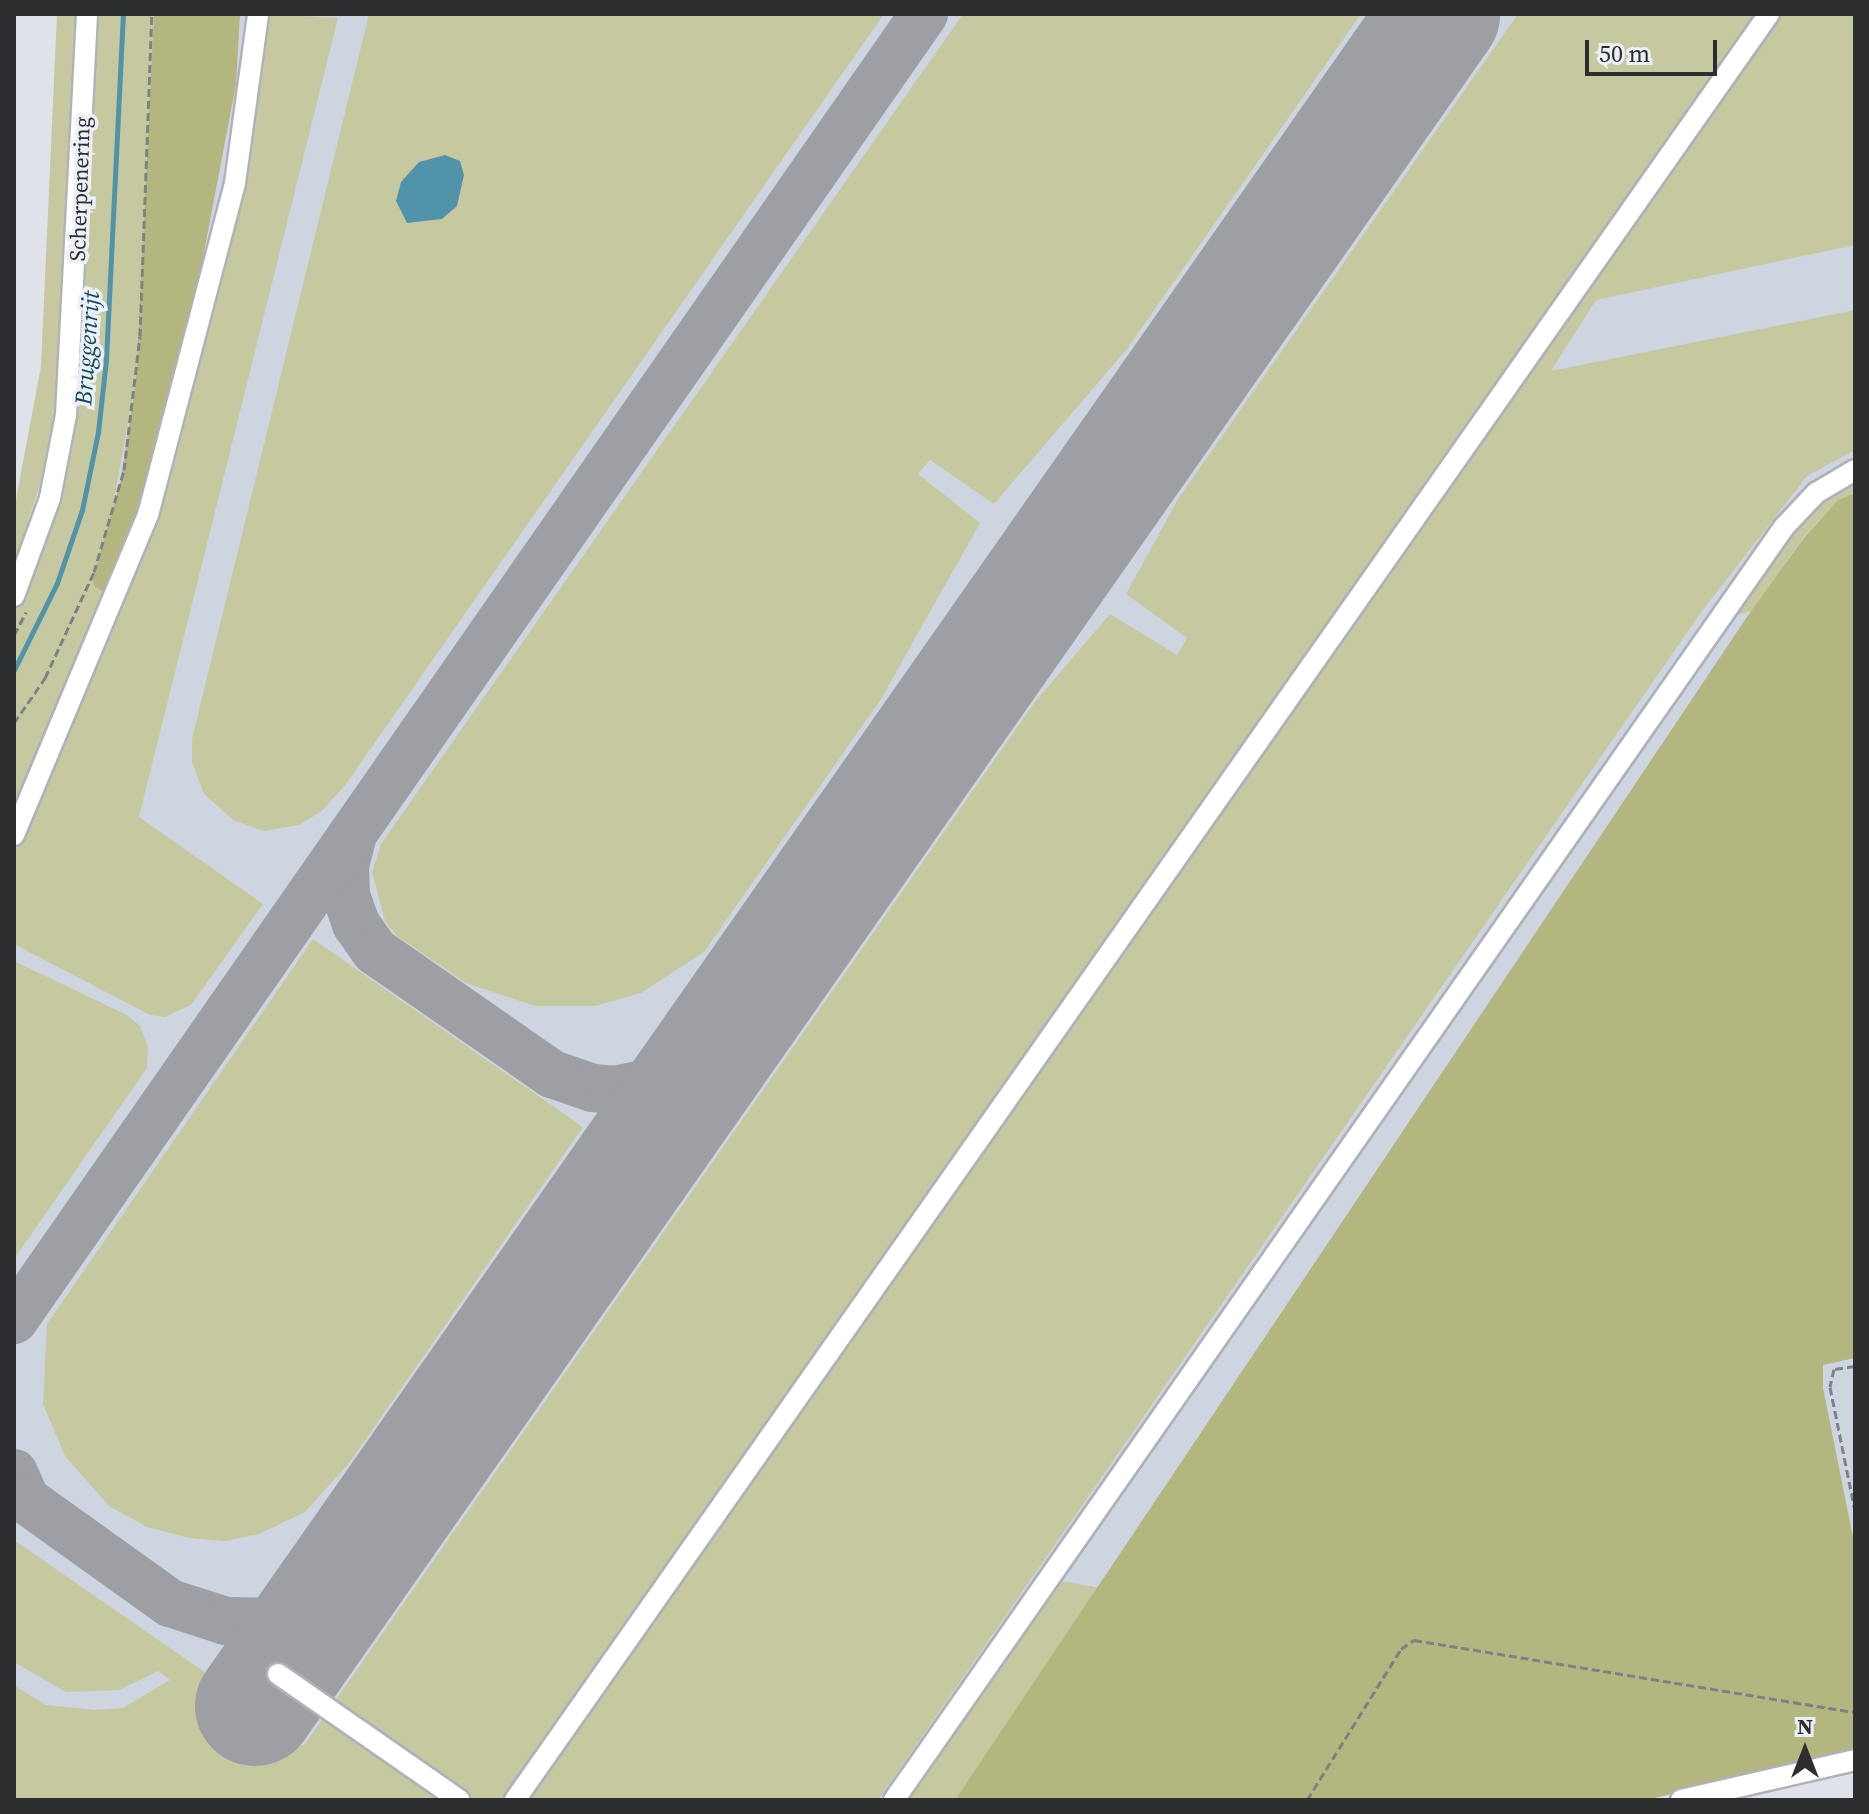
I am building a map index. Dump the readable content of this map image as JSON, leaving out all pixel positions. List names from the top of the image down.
{
  "streets": {
    "street": ["Scherpenering"]
  },
  "water": ["Bruggenrijt"],
  "scale_bar": "50 m",
  "north": "top"
}
